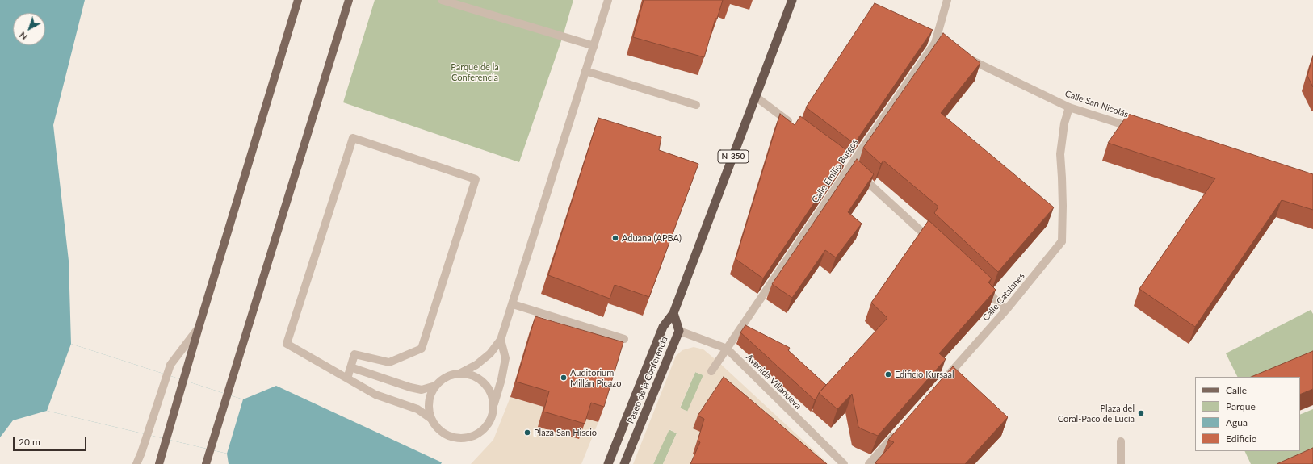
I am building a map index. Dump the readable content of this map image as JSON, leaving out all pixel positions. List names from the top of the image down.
{
  "streets": {
    "highway": ["N-350", "Paseo de la Conferencia"],
    "street": [
      "Calle San Nicolás",
      "Calle Emilio Burgos",
      "Calle Catalanes",
      "Avenida Villanueva"
    ]
  },
  "crossings": [
    ["Calle San Nicolás", "Calle Catalanes"],
    ["N-350", "Paseo de la Conferencia"],
    ["Calle Emilio Burgos", "Avenida Villanueva"],
    ["Paseo de la Conferencia", "Avenida Villanueva"]
  ],
  "parks": ["Parque de la Conferencia"],
  "places": [
    "Aduana (APBA)",
    "Edificio Kursaal",
    "Auditorium Millán Picazo",
    "Plaza del Coral-Paco de Lucía",
    "Plaza San Hiscio"
  ],
  "legend": [
    "Calle",
    "Parque",
    "Agua",
    "Edificio"
  ],
  "scale_bar": "20 m",
  "north": "bottom left"
}
